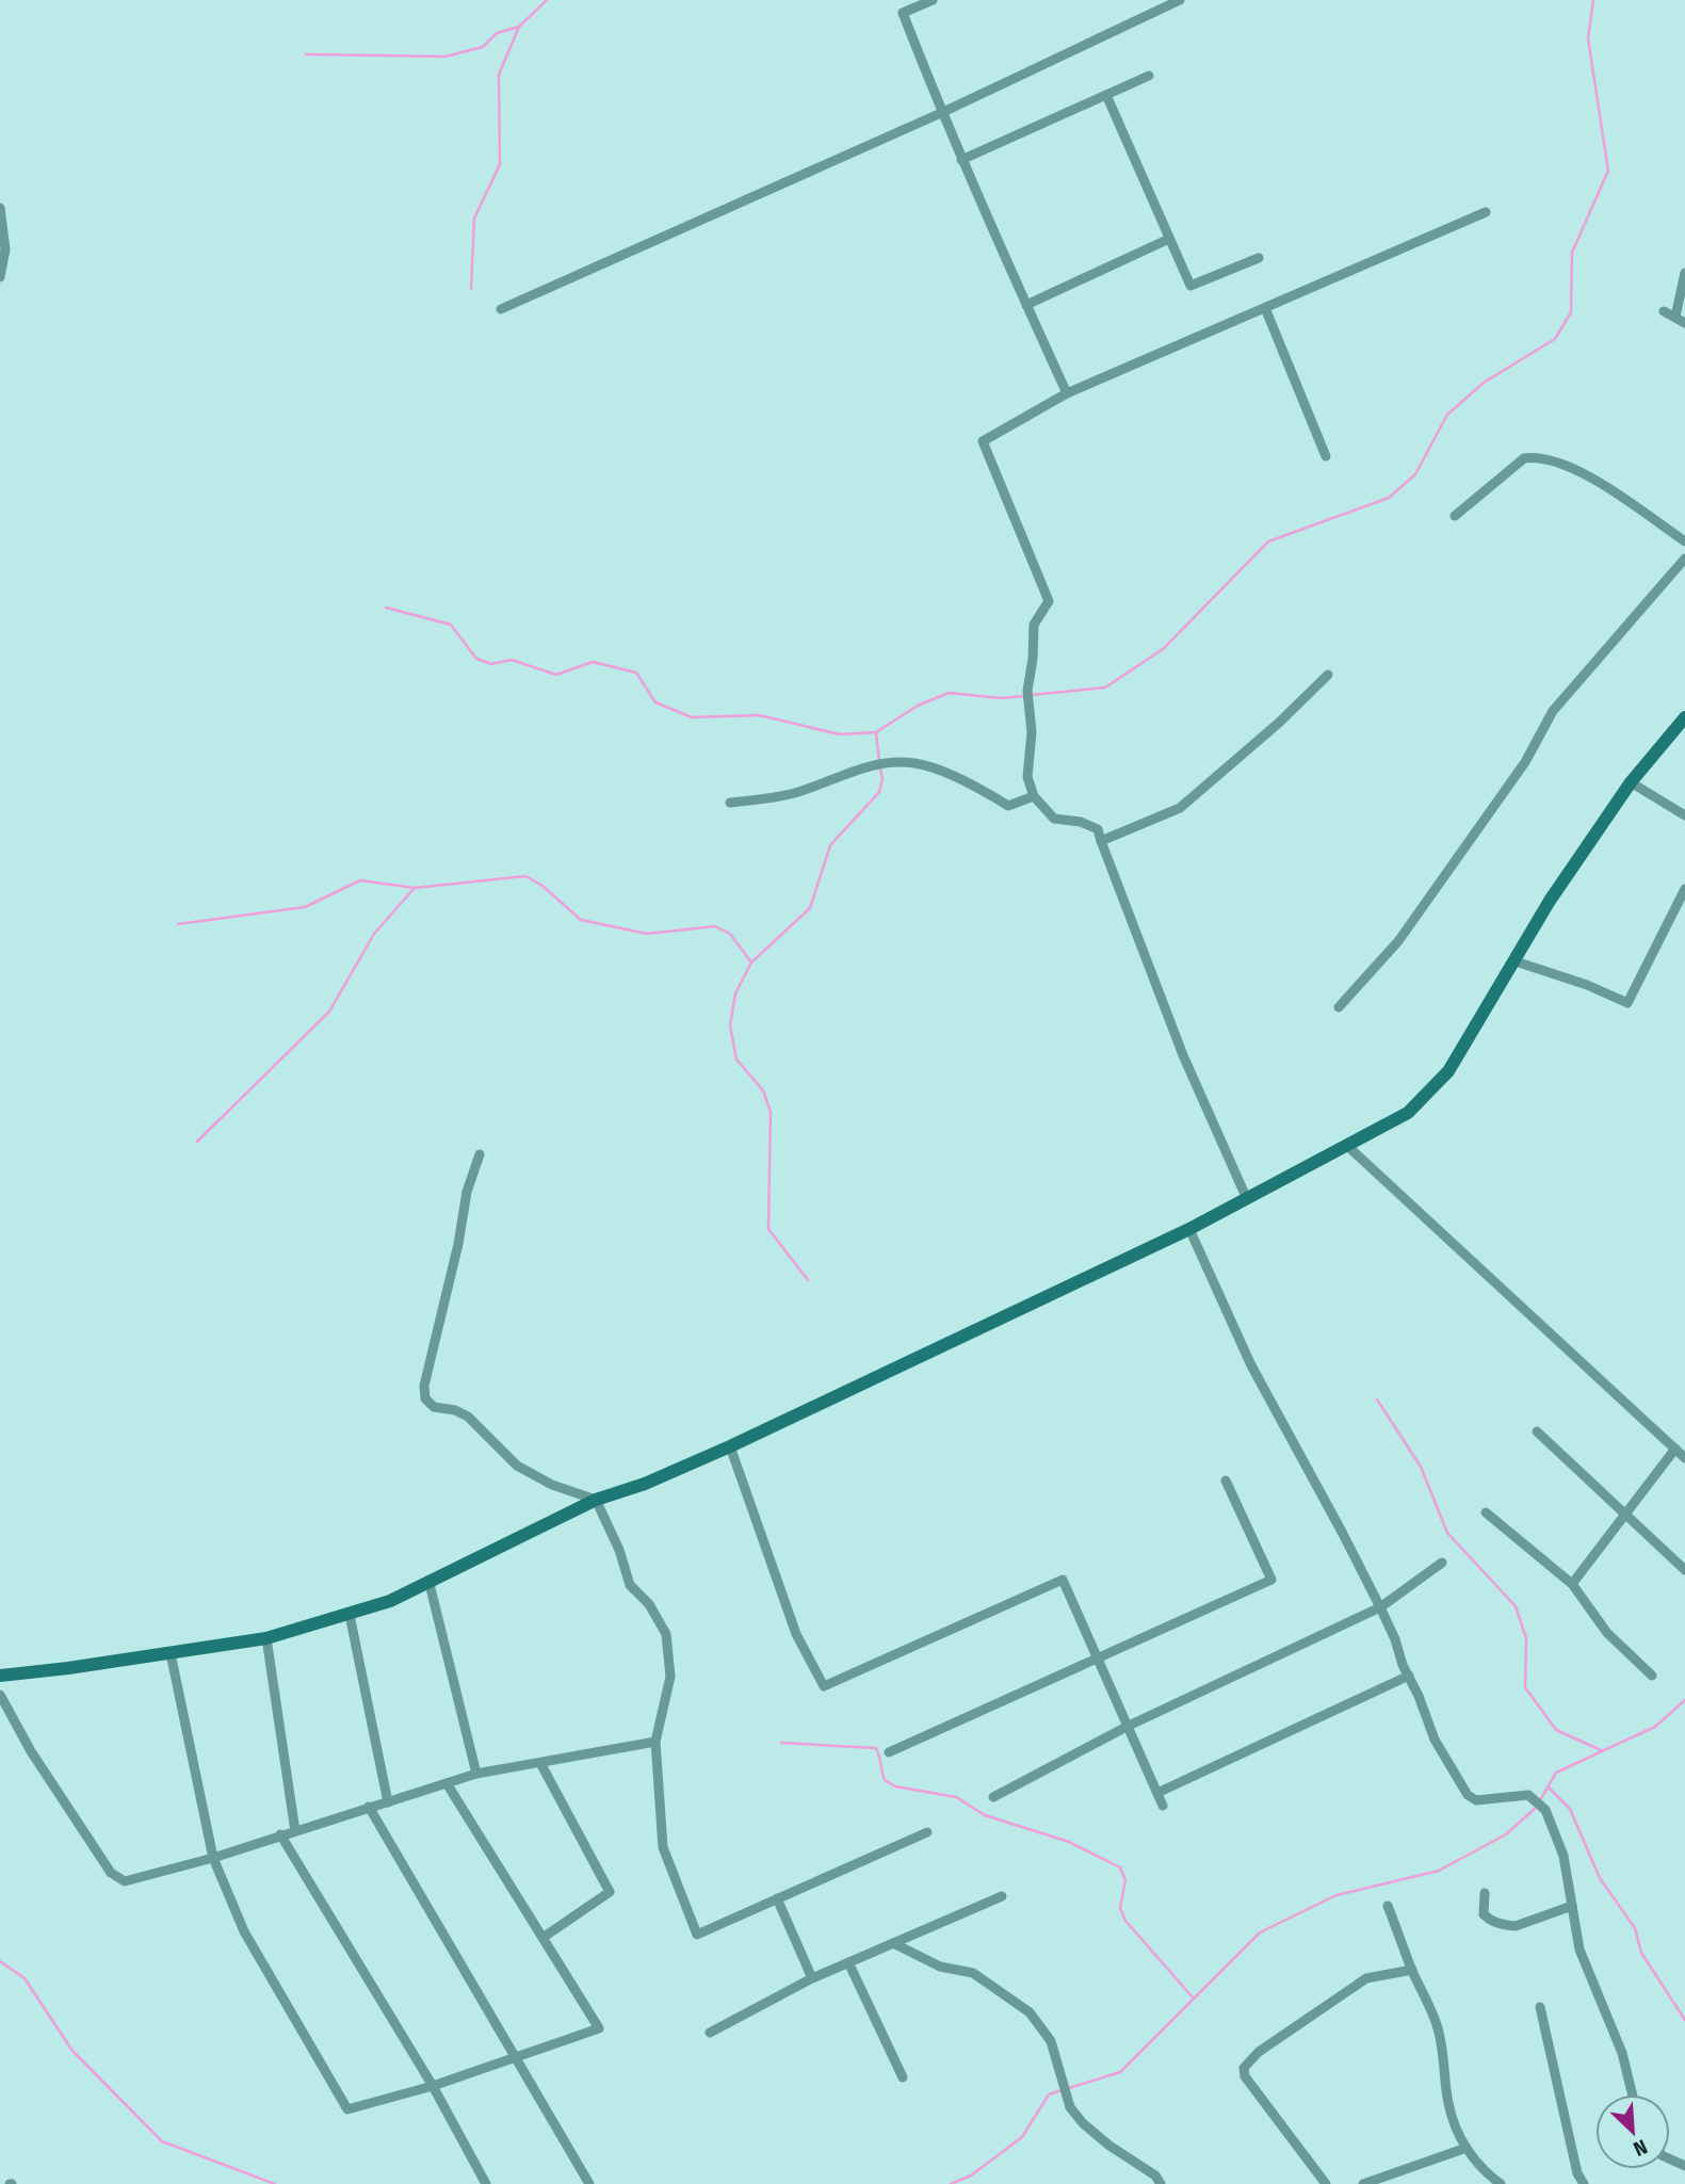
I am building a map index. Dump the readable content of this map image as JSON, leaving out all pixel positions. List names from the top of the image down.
{
  "north": "bottom right"
}
